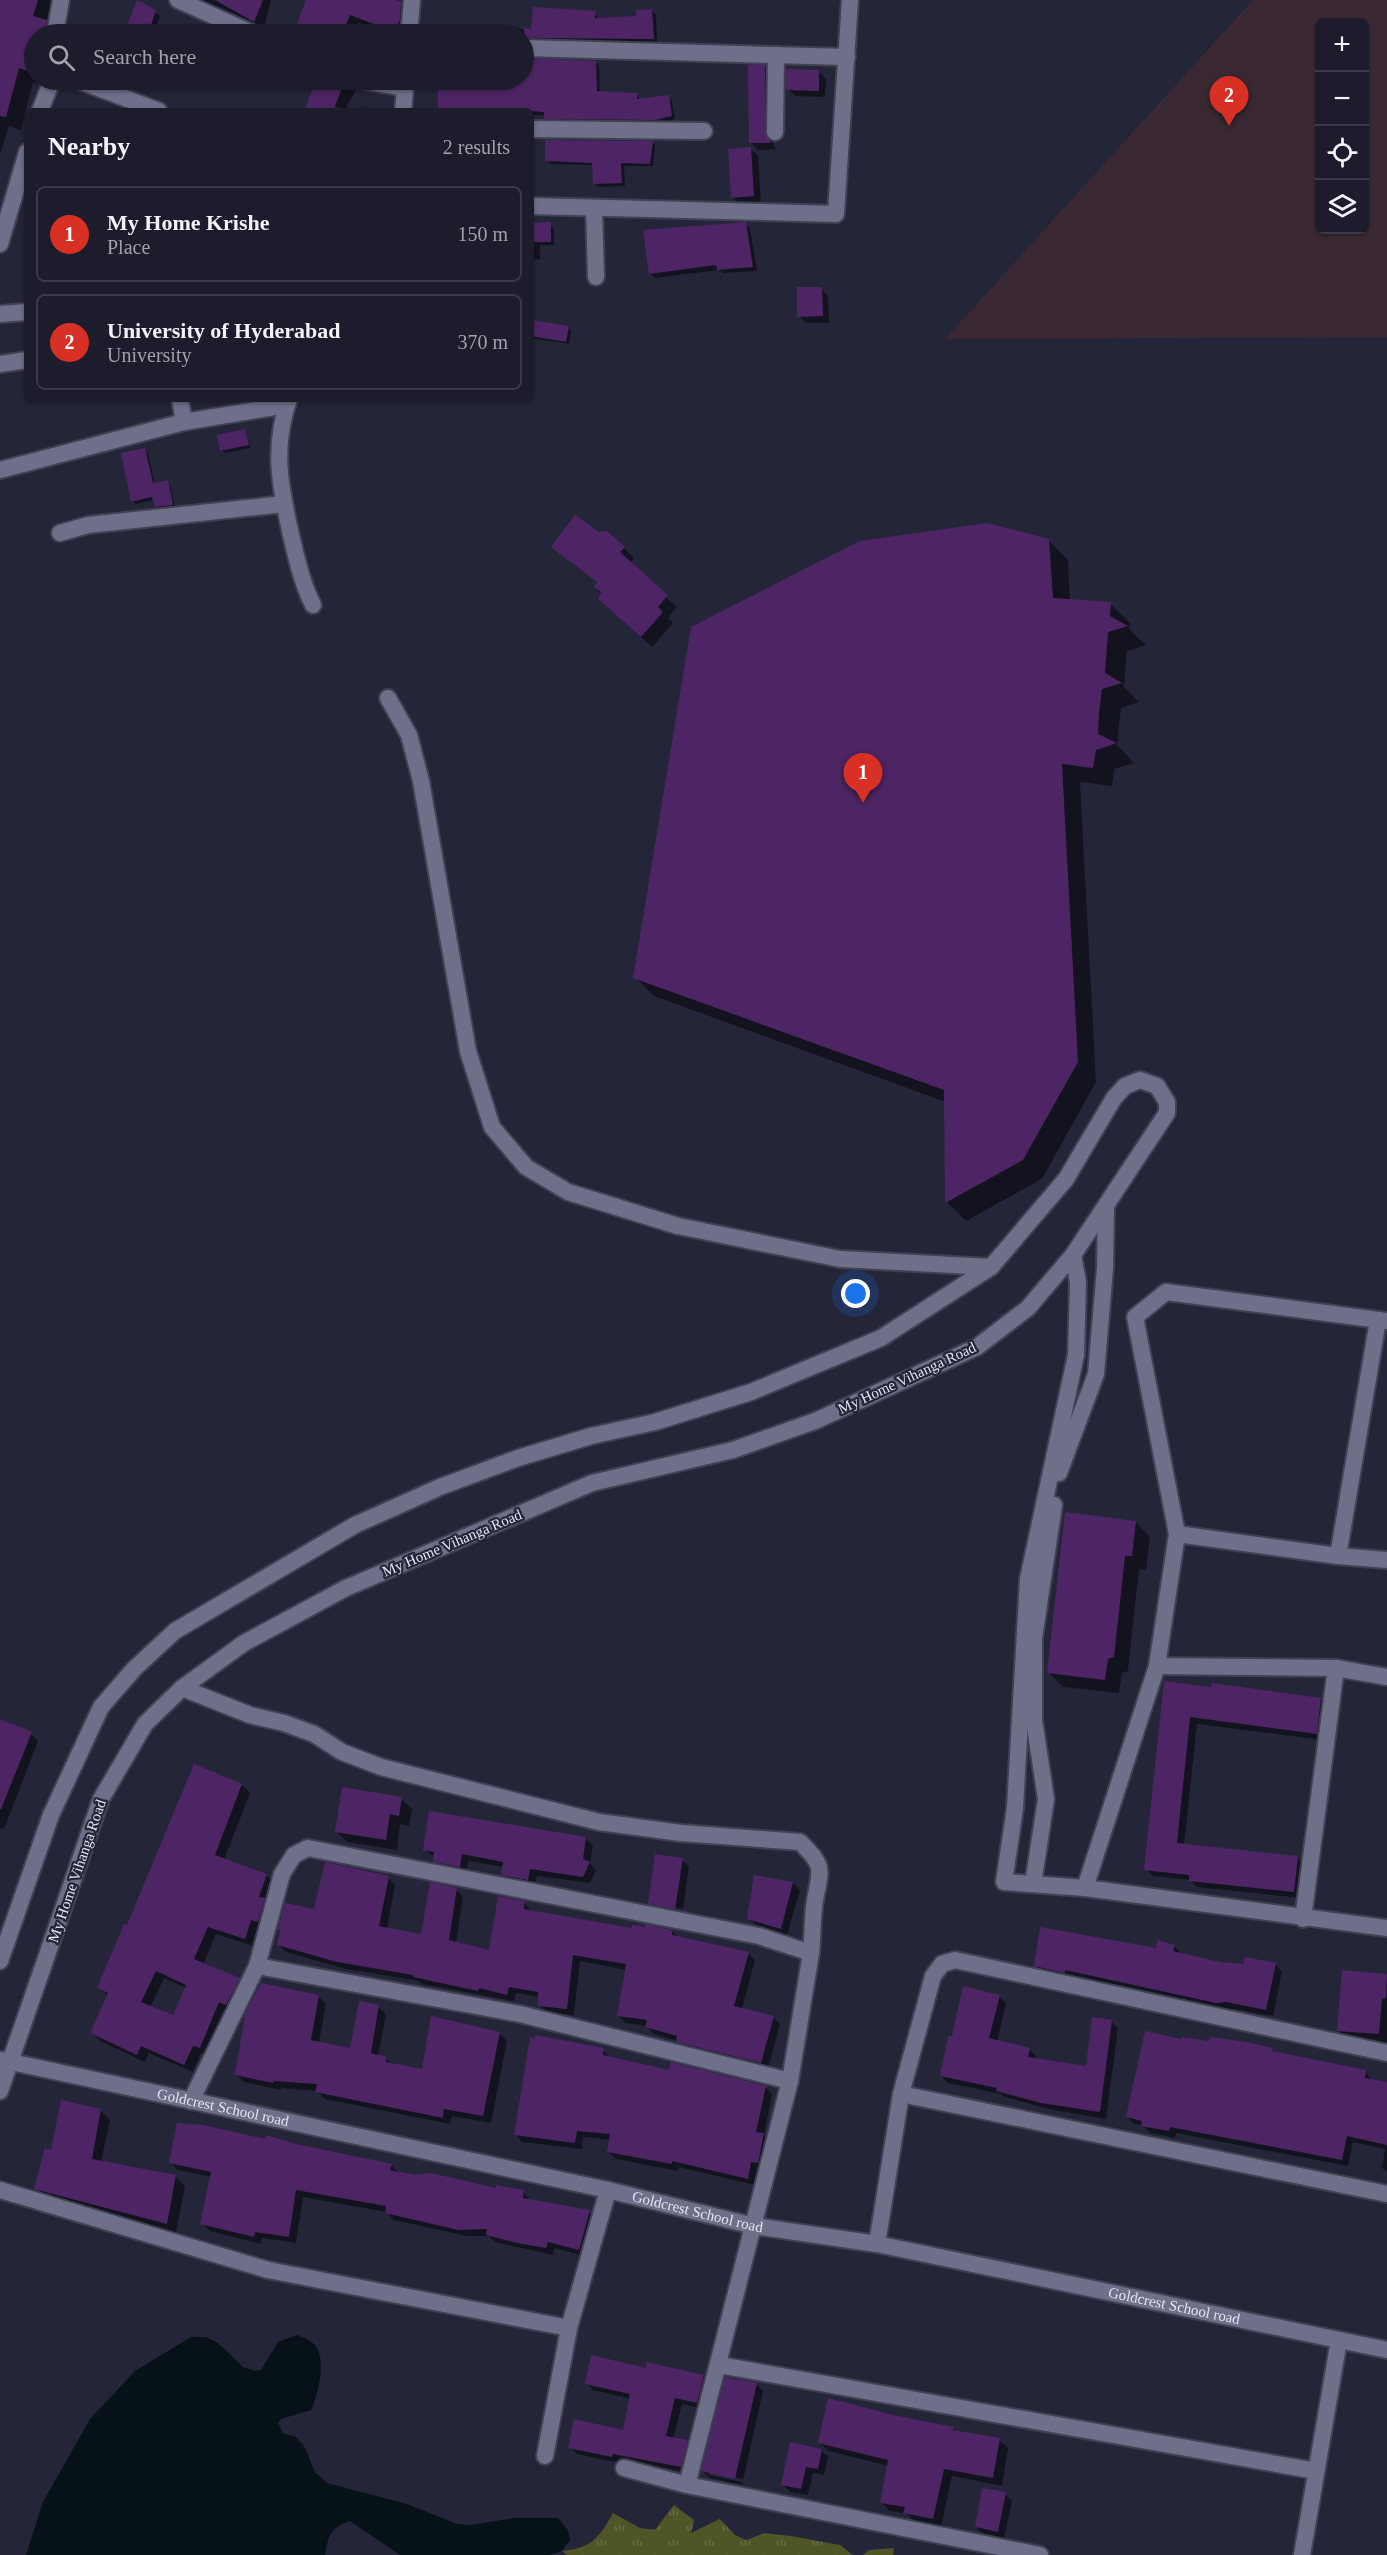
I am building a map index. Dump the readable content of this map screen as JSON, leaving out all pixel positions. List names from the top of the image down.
{
  "streets": {
    "street": ["My Home Vihanga Road", "Goldcrest School road"]
  },
  "crossings": [
    ["My Home Vihanga Road", "Goldcrest School road"]
  ],
  "page": {
    "map_buttons": ["+", "−"],
    "search": "Search here",
    "pins": ["2", "1"],
    "heading": ["Nearby", "2 results"],
    "list": [
      {
        "mark": "1",
        "name": "My Home Krishe",
        "note": "Place",
        "value": "150 m"
      },
      {
        "mark": "2",
        "name": "University of Hyderabad",
        "note": "University",
        "value": "370 m"
      }
    ]
  }
}
